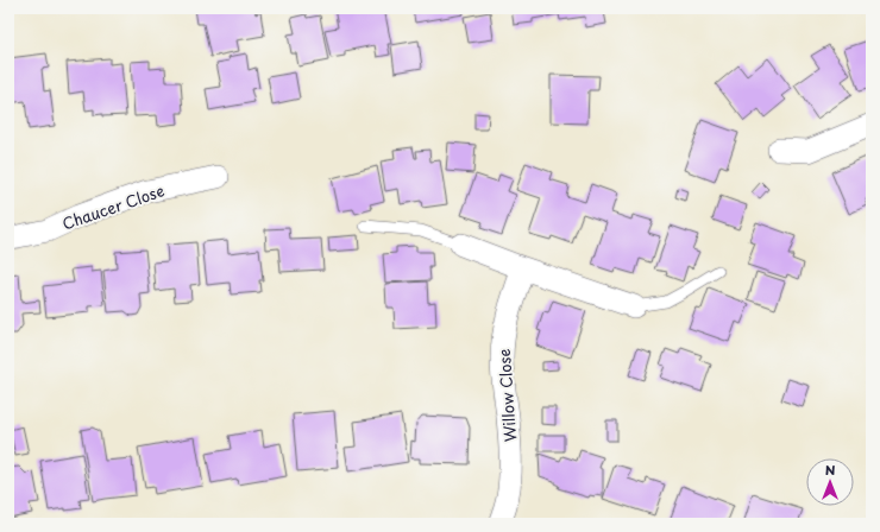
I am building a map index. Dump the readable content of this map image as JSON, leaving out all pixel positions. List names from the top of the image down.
{
  "streets": {
    "street": ["Chaucer Close", "Willow Close"]
  },
  "north": "top"
}
